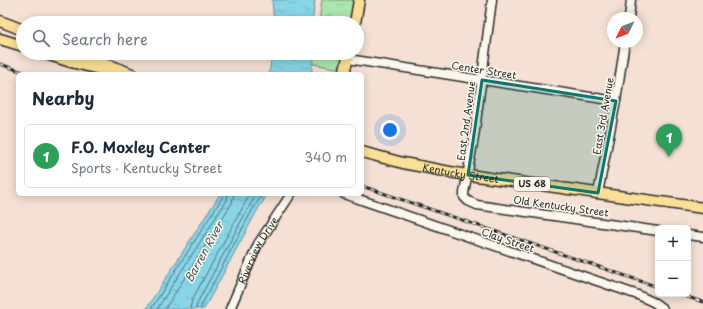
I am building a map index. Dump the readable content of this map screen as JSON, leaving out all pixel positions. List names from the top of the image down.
{
  "streets": {
    "main road": ["Kentucky Street", "US 68"],
    "street": [
      "Center Street",
      "East 3rd Avenue",
      "East 2nd Avenue",
      "Old Kentucky Street",
      "Clay Street",
      "Riverview Drive"
    ]
  },
  "crossings": [
    ["Center Street", "East 3rd Avenue"],
    ["Center Street", "East 2nd Avenue"],
    ["East 3rd Avenue", "Kentucky Street"],
    ["East 2nd Avenue", "Kentucky Street"],
    ["East 2nd Avenue", "Old Kentucky Street"]
  ],
  "water": ["Barren River"],
  "north": "bottom left",
  "page": {
    "search": "Search here",
    "heading": "Nearby",
    "pins": "1",
    "list": [
      {
        "mark": "1",
        "name": "F.O. Moxley Center",
        "note": "Sports · Kentucky Street",
        "value": "340 m"
      }
    ],
    "map_buttons": ["+", "−"]
  }
}
